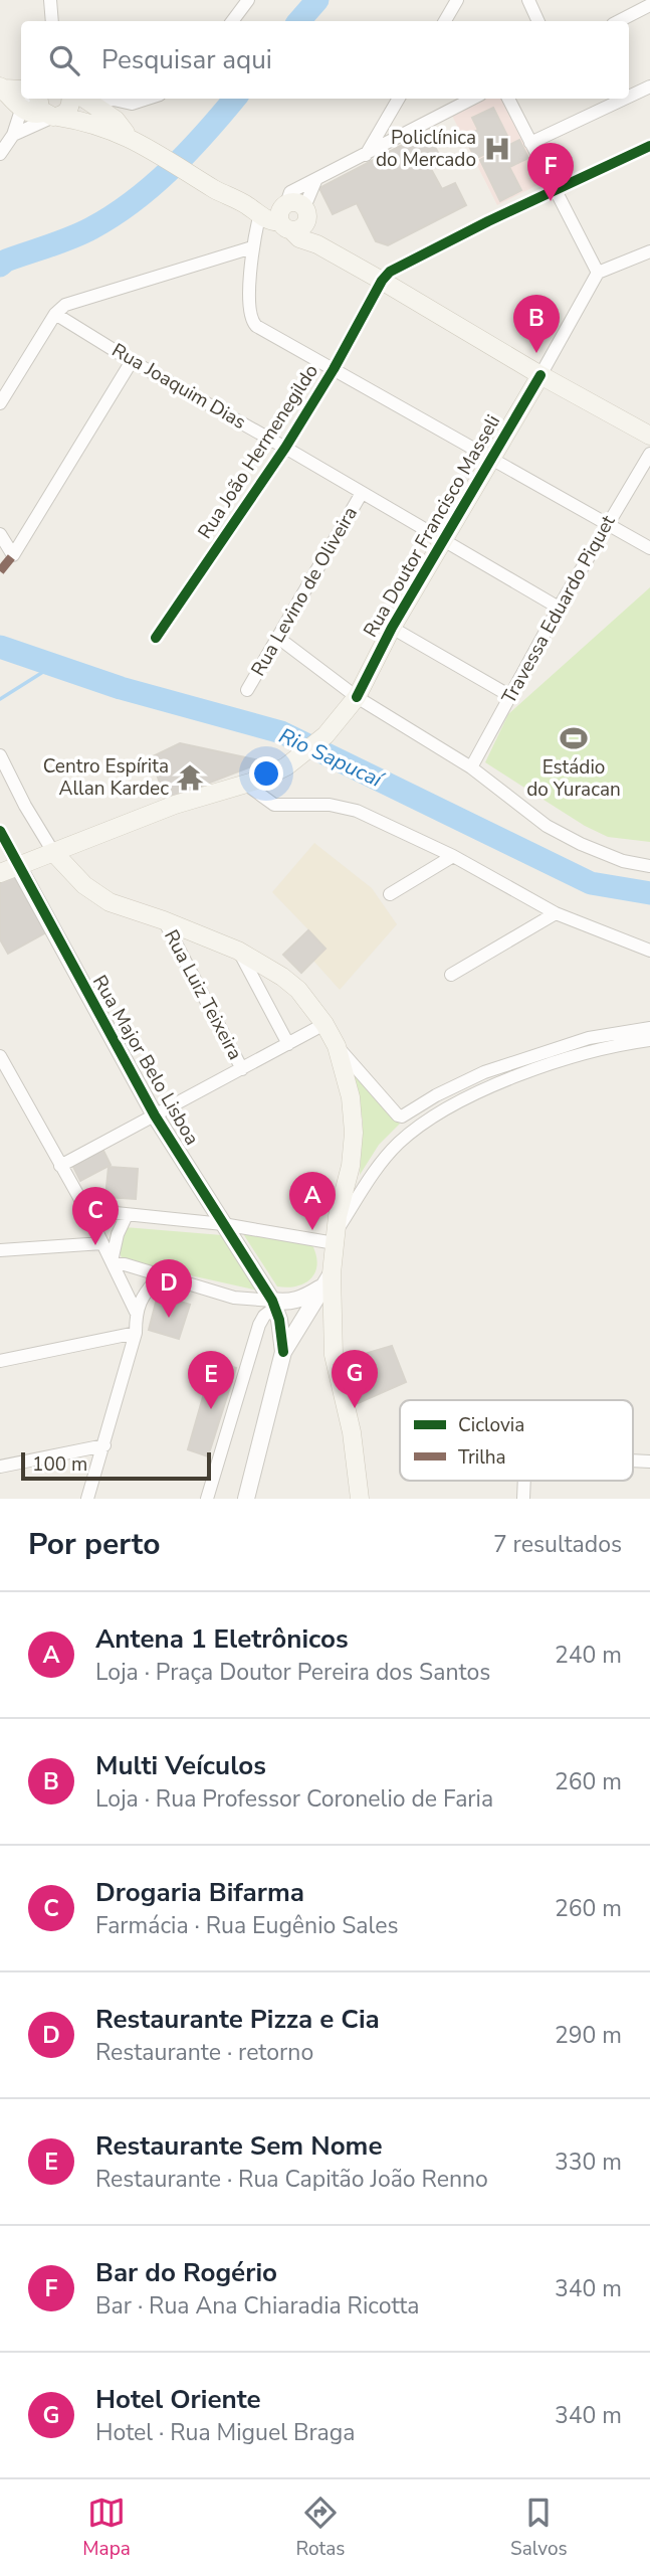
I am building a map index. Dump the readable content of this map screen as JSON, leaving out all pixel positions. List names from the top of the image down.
{
  "streets": {
    "main road": ["Rua Doutor Francisco Masseli"],
    "street": [
      "Rua Joaquim Dias",
      "Rua João Hermenegildo",
      "Rua Levino de Oliveira",
      "Travessa Eduardo Piquet",
      "Rua Luiz Teixeira",
      "Rua Major Belo Lisboa"
    ]
  },
  "crossings": [
    ["Rua Joaquim Dias", "Rua João Hermenegildo"],
    ["Rua Joaquim Dias", "Rua Doutor Francisco Masseli"],
    ["Rua Joaquim Dias", "Rua Levino de Oliveira"],
    ["Rua Joaquim Dias", "Travessa Eduardo Piquet"],
    ["Rua Doutor Francisco Masseli", "Rua Major Belo Lisboa"]
  ],
  "water": ["Rio Sapucaí"],
  "places": {
    "hospital": ["Policlínica do Mercado"],
    "sports": ["Estádio do Yuracan"],
    "temple": ["Centro Espírita Allan Kardec"]
  },
  "legend": ["Ciclovia", "Trilha"],
  "scale_bar": "100 m",
  "page": {
    "search": "Pesquisar aqui",
    "pins": [
      "F",
      "B",
      "A",
      "C",
      "D",
      "G",
      "E"
    ],
    "scale": "100 m",
    "heading": ["Por perto", "7 resultados"],
    "list": [
      {
        "mark": "A",
        "name": "Antena 1 Eletrônicos",
        "note": "Loja · Praça Doutor Pereira dos Santos",
        "value": "240 m"
      },
      {
        "mark": "B",
        "name": "Multi Veículos",
        "note": "Loja · Rua Professor Coronelio de Faria",
        "value": "260 m"
      },
      {
        "mark": "C",
        "name": "Drogaria Bifarma",
        "note": "Farmácia · Rua Eugênio Sales",
        "value": "260 m"
      },
      {
        "mark": "D",
        "name": "Restaurante Pizza e Cia",
        "note": "Restaurante · retorno",
        "value": "290 m"
      },
      {
        "mark": "E",
        "name": "Restaurante Sem Nome",
        "note": "Restaurante · Rua Capitão João Renno",
        "value": "330 m"
      },
      {
        "mark": "F",
        "name": "Bar do Rogério",
        "note": "Bar · Rua Ana Chiaradia Ricotta",
        "value": "340 m"
      },
      {
        "mark": "G",
        "name": "Hotel Oriente",
        "note": "Hotel · Rua Miguel Braga",
        "value": "340 m"
      }
    ],
    "nav": ["Mapa", "Rotas", "Salvos"]
  }
}
